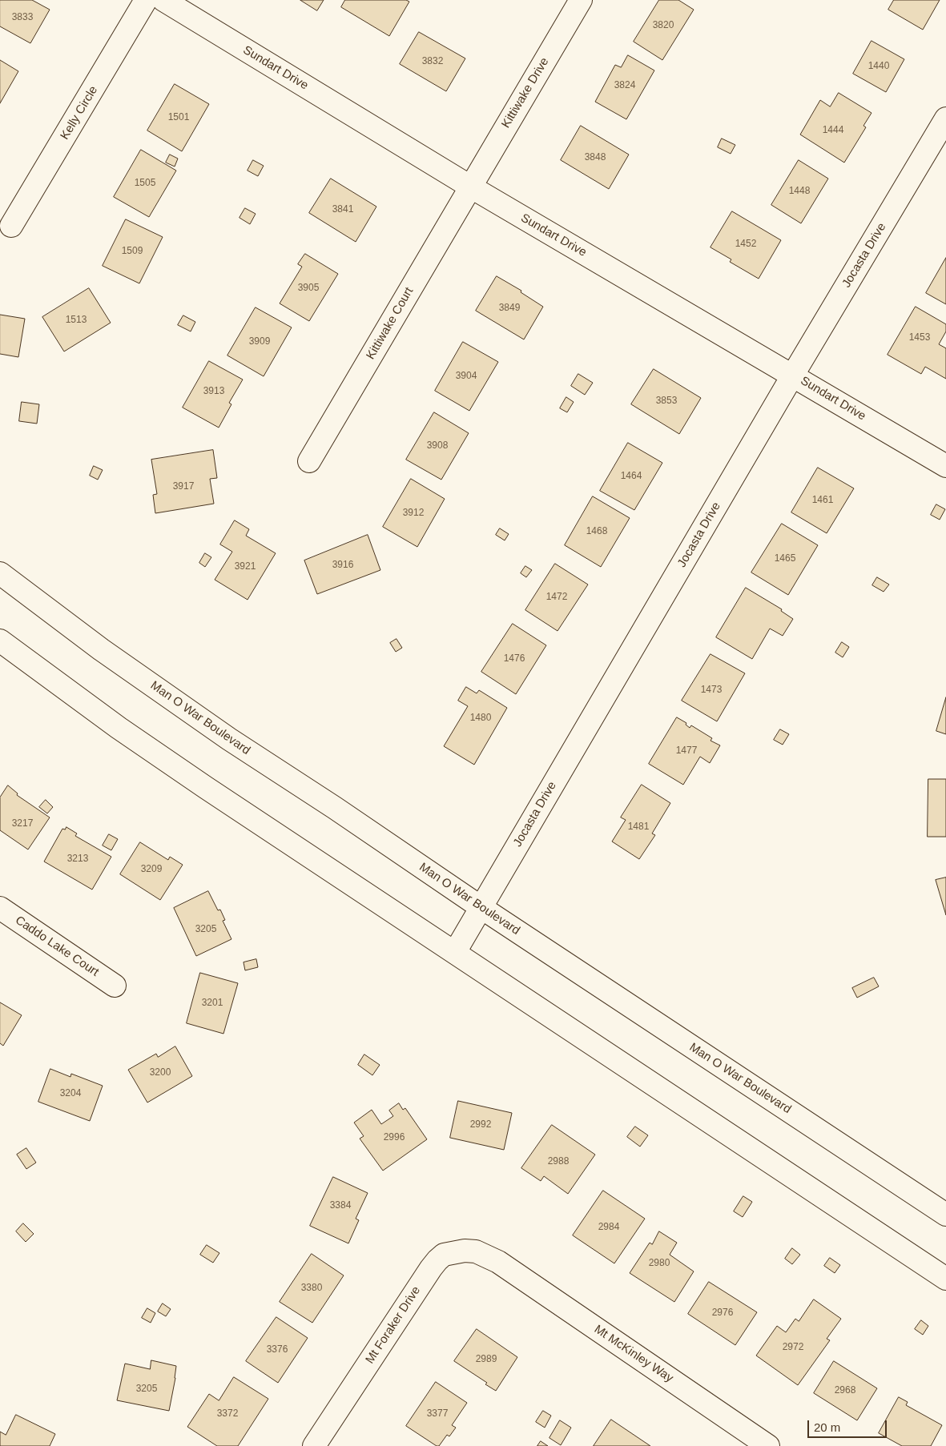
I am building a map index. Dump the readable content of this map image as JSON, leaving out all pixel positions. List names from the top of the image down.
{
  "streets": {
    "street": [
      "Sundart Drive",
      "Kittiwake Drive",
      "Kelly Circle",
      "Jocasta Drive",
      "Kittiwake Court",
      "Man O War Boulevard",
      "Caddo Lake Court",
      "Mt Foraker Drive",
      "Mt McKinley Way"
    ]
  },
  "crossings": [
    ["Sundart Drive", "Kittiwake Drive"],
    ["Sundart Drive", "Jocasta Drive"],
    ["Sundart Drive", "Kittiwake Court"],
    ["Kittiwake Drive", "Kittiwake Court"],
    ["Jocasta Drive", "Man O War Boulevard"],
    ["Mt Foraker Drive", "Mt McKinley Way"]
  ],
  "house_numbers": [
    "3833",
    "3820",
    "3832",
    "1440",
    "3824",
    "1501",
    "1444",
    "3848",
    "1505",
    "1448",
    "3841",
    "1452",
    "1509",
    "3905",
    "3849",
    "1513",
    "1453",
    "3909",
    "3904",
    "3913",
    "3853",
    "3908",
    "1464",
    "3917",
    "1461",
    "3912",
    "1468",
    "1465",
    "3916",
    "3921",
    "1472",
    "1476",
    "1473",
    "1480",
    "1477",
    "3217",
    "1481",
    "3213",
    "3209",
    "3205",
    "3201",
    "3200",
    "3204",
    "2992",
    "2996",
    "2988",
    "3384",
    "2984",
    "2980",
    "3380",
    "2976",
    "2972",
    "3376",
    "2989",
    "3205",
    "2968",
    "3372",
    "3377"
  ],
  "scale_bar": "20 m"
}
